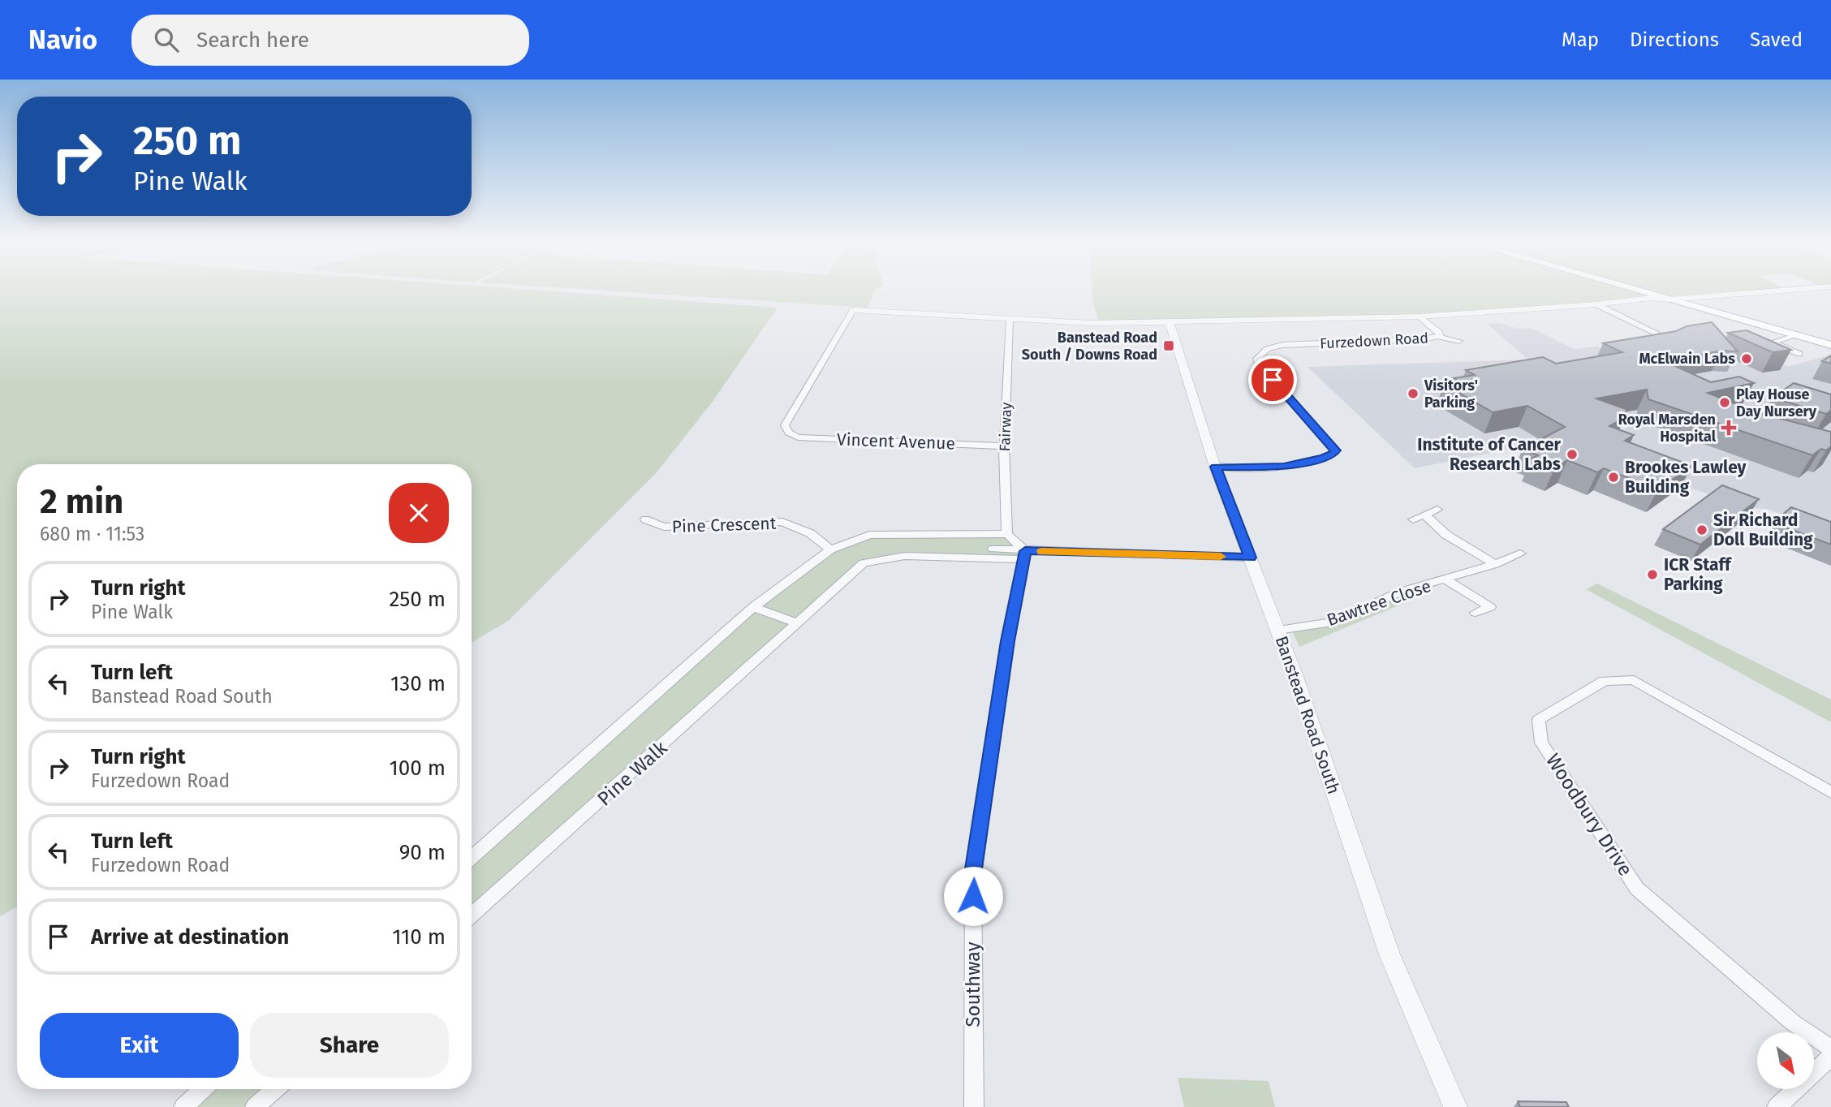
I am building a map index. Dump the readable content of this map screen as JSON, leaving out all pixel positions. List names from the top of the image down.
{
  "streets": {
    "street": [
      "Furzedown Road",
      "Fairway",
      "Vincent Avenue",
      "Pine Crescent",
      "Bawtree Close",
      "Banstead Road South",
      "Pine Walk",
      "Woodbury Drive",
      "Southway"
    ]
  },
  "crossings": [
    ["Furzedown Road", "Banstead Road South"],
    ["Fairway", "Vincent Avenue"],
    ["Bawtree Close", "Banstead Road South"],
    ["Banstead Road South", "Pine Walk"],
    ["Pine Walk", "Southway"]
  ],
  "places": {
    "transit": ["Banstead Road South / Downs Road"],
    "other": [
      "McElwain Labs",
      "Visitors' Parking",
      "Play House Day Nursery",
      "Institute of Cancer Research Labs",
      "Brookes Lawley Building",
      "Sir Richard Doll Building",
      "ICR Staff Parking"
    ],
    "health": ["Royal Marsden Hospital"]
  },
  "north": "bottom right",
  "page": {
    "header": "Navio",
    "search": "Search here",
    "nav": ["Map", "Directions", "Saved"],
    "turn": ["250 m", "Pine Walk"],
    "heading": ["2 min", "680 m · 11:53"],
    "list": [
      {
        "name": "Turn right",
        "note": "Pine Walk",
        "value": "250 m"
      },
      {
        "name": "Turn left",
        "note": "Banstead Road South",
        "value": "130 m"
      },
      {
        "name": "Turn right",
        "note": "Furzedown Road",
        "value": "100 m"
      },
      {
        "name": "Turn left",
        "note": "Furzedown Road",
        "value": "90 m"
      },
      {
        "name": "Arrive at destination",
        "value": "110 m"
      }
    ],
    "buttons": ["Exit", "Share"]
  }
}
